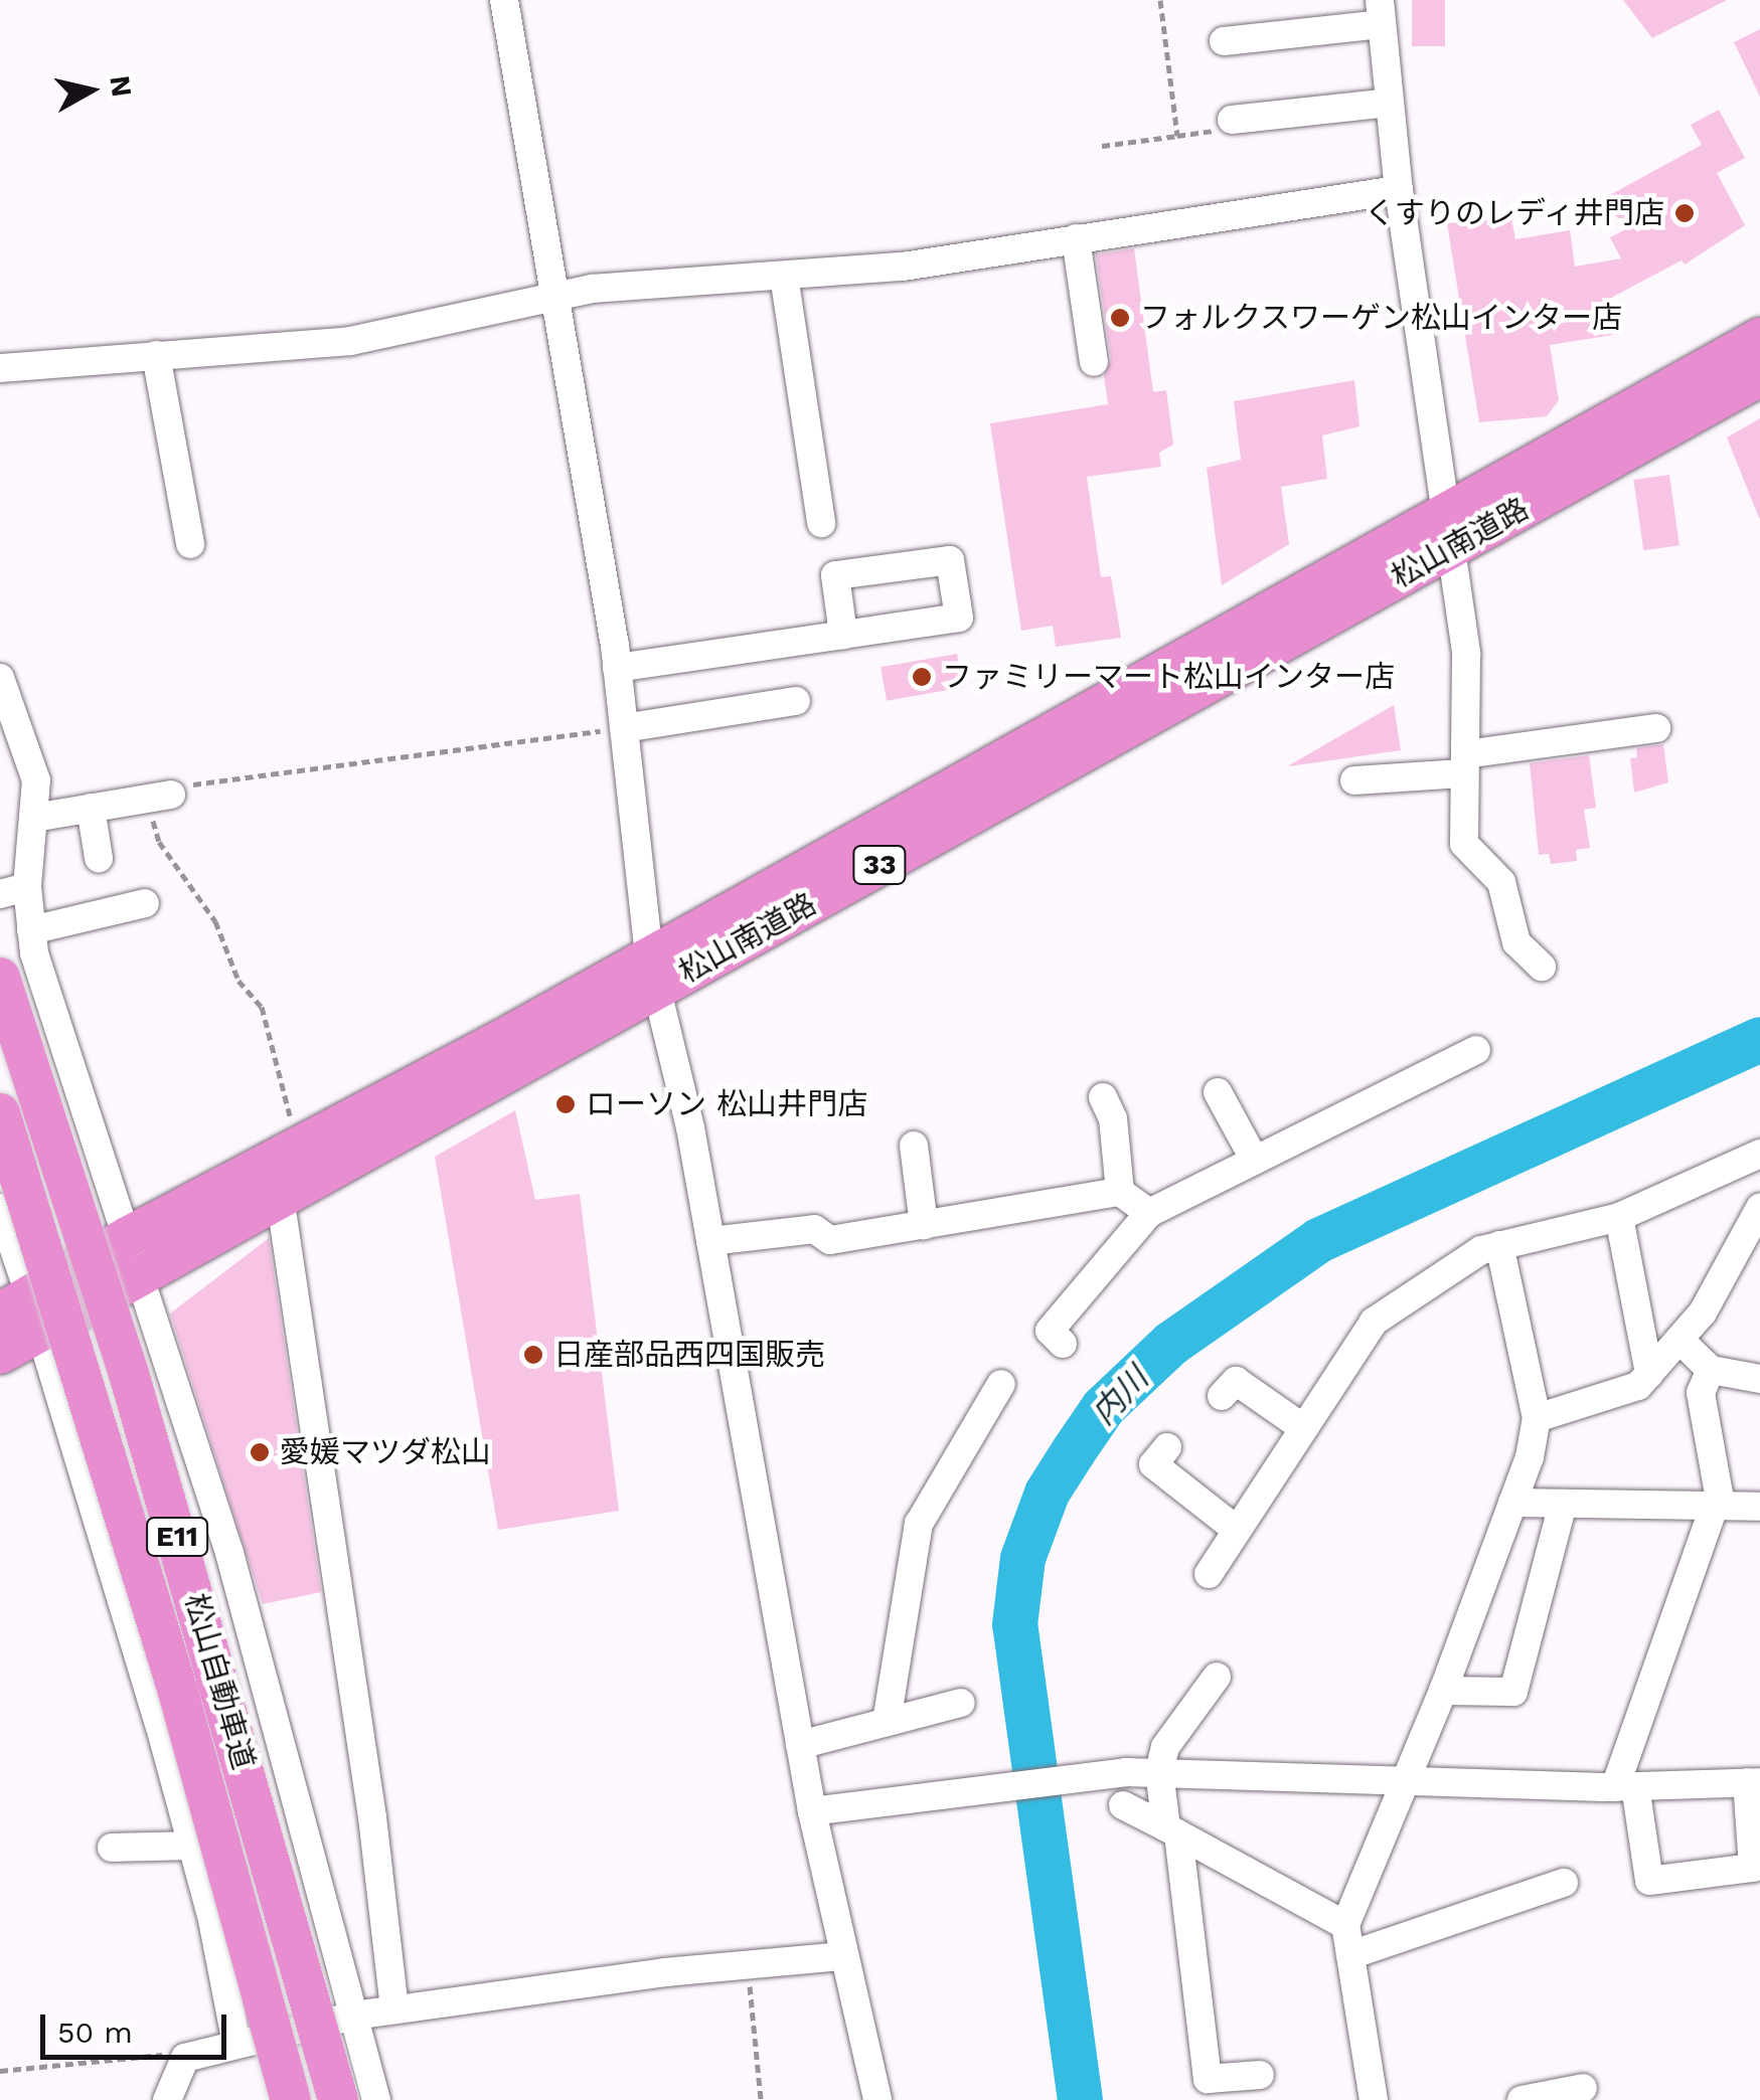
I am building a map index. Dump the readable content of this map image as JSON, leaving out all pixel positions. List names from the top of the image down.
{
  "streets": {
    "highway": [
      "松山南道路",
      "33",
      "E11",
      "松山自動車道"
    ]
  },
  "water": ["内川"],
  "places": [
    "くすりのレディ井門店",
    "フォルクスワーゲン松山インター店",
    "ファミリーマート松山インター店",
    "ローソン 松山井門店",
    "日産部品西四国販売",
    "愛媛マツダ松山"
  ],
  "scale_bar": "50 m",
  "north": "right"
}
